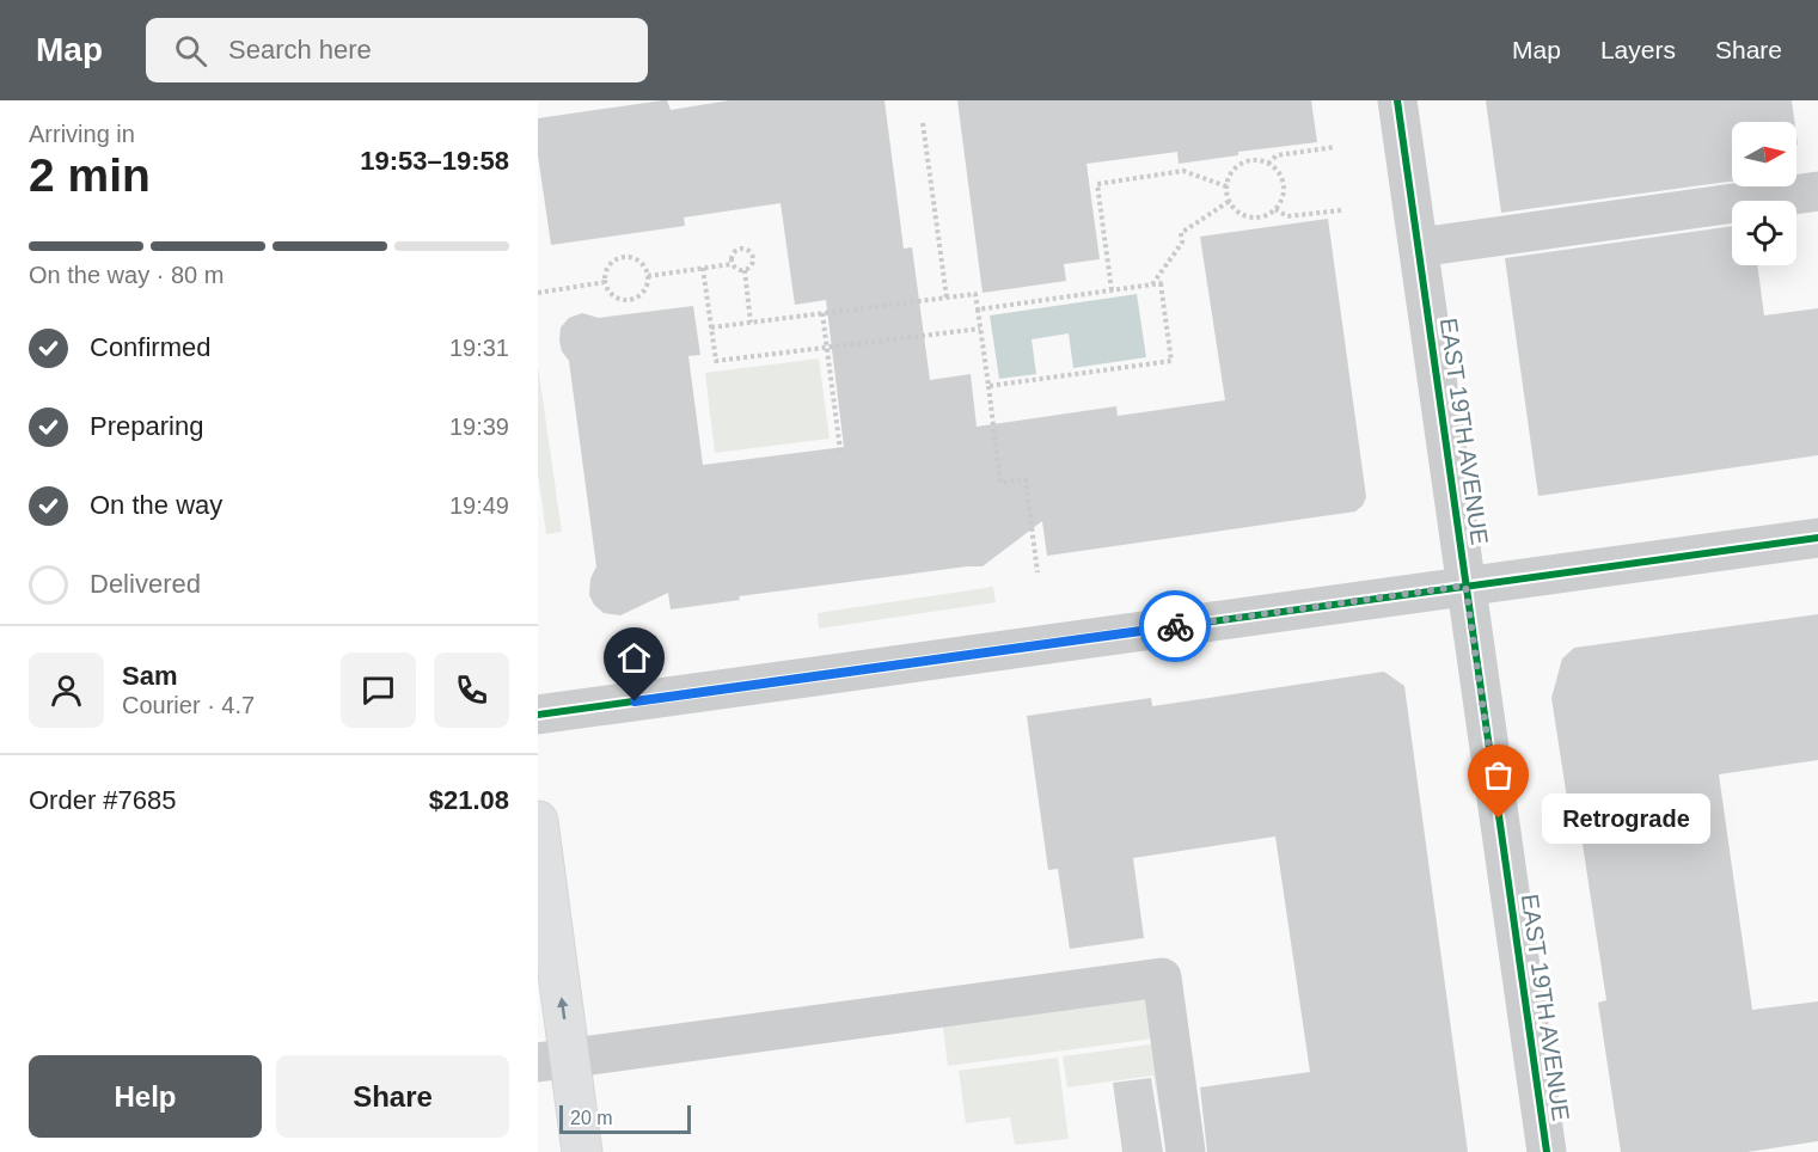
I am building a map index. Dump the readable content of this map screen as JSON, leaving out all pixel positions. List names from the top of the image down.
{
  "streets": {
    "street": ["EAST 19TH AVENUE"]
  },
  "places": ["Retrograde"],
  "scale_bar": "20 m",
  "north": "right",
  "page": {
    "header": "Map",
    "search": "Search here",
    "nav": ["Map", "Layers", "Share"],
    "heading": ["2 min", "Arriving in", "19:53–19:58"],
    "panel": [
      "Sam",
      "Courier · 4.7",
      "Order #7685",
      "$21.08"
    ],
    "bar": "On the way · 80 m",
    "list": [
      ["Confirmed", "19:31"],
      ["Preparing", "19:39"],
      ["On the way", "19:49"],
      "Delivered"
    ],
    "bubble": "Retrograde",
    "buttons": ["Help", "Share"],
    "scale": "20 m"
  }
}
